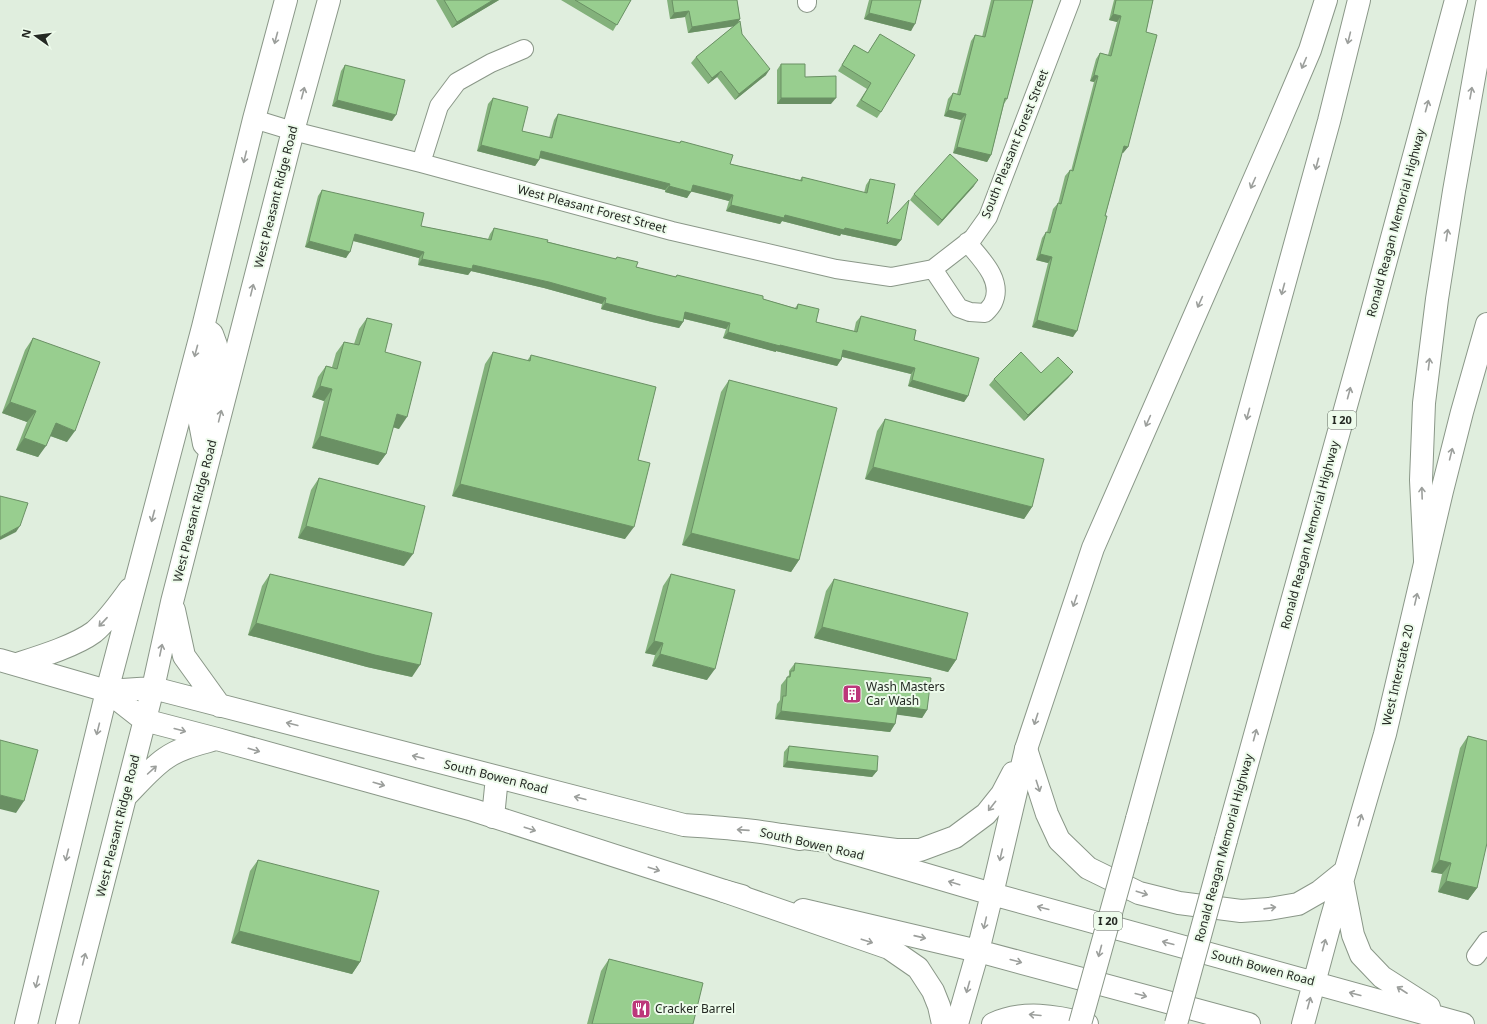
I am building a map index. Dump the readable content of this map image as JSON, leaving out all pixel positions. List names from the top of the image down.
{
  "streets": {
    "main road": [
      "West Pleasant Ridge Road",
      "Ronald Reagan Memorial Highway",
      "I 20",
      "West Interstate 20",
      "South Bowen Road"
    ],
    "street": ["South Pleasant Forest Street", "West Pleasant Forest Street"]
  },
  "crossings": [
    ["South Pleasant Forest Street", "West Pleasant Forest Street"],
    ["West Pleasant Ridge Road", "West Pleasant Forest Street"],
    ["West Pleasant Ridge Road", "South Bowen Road"],
    ["West Interstate 20", "South Bowen Road"]
  ],
  "places": {
    "building": ["Wash Masters Car Wash"],
    "restaurant": ["Cracker Barrel"]
  },
  "north": "left"
}
